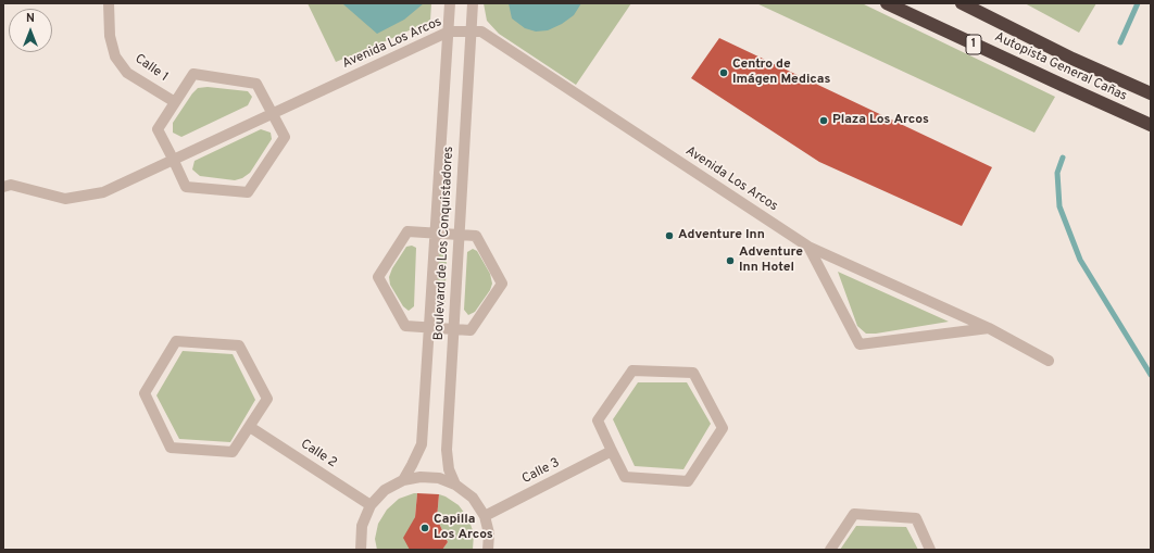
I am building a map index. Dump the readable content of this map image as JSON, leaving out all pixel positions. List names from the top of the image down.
{
  "streets": {
    "highway": ["1", "Autopista General Cañas"],
    "street": [
      "Avenida Los Arcos",
      "Calle 1",
      "Boulevard de Los Conquistadores",
      "Calle 2",
      "Calle 3"
    ]
  },
  "crossings": [
    ["Avenida Los Arcos", "Boulevard de Los Conquistadores"]
  ],
  "places": [
    "Centro de Imágen Medicas",
    "Plaza Los Arcos",
    "Adventure Inn",
    "Adventure Inn Hotel",
    "Capilla Los Arcos"
  ],
  "north": "top"
}
